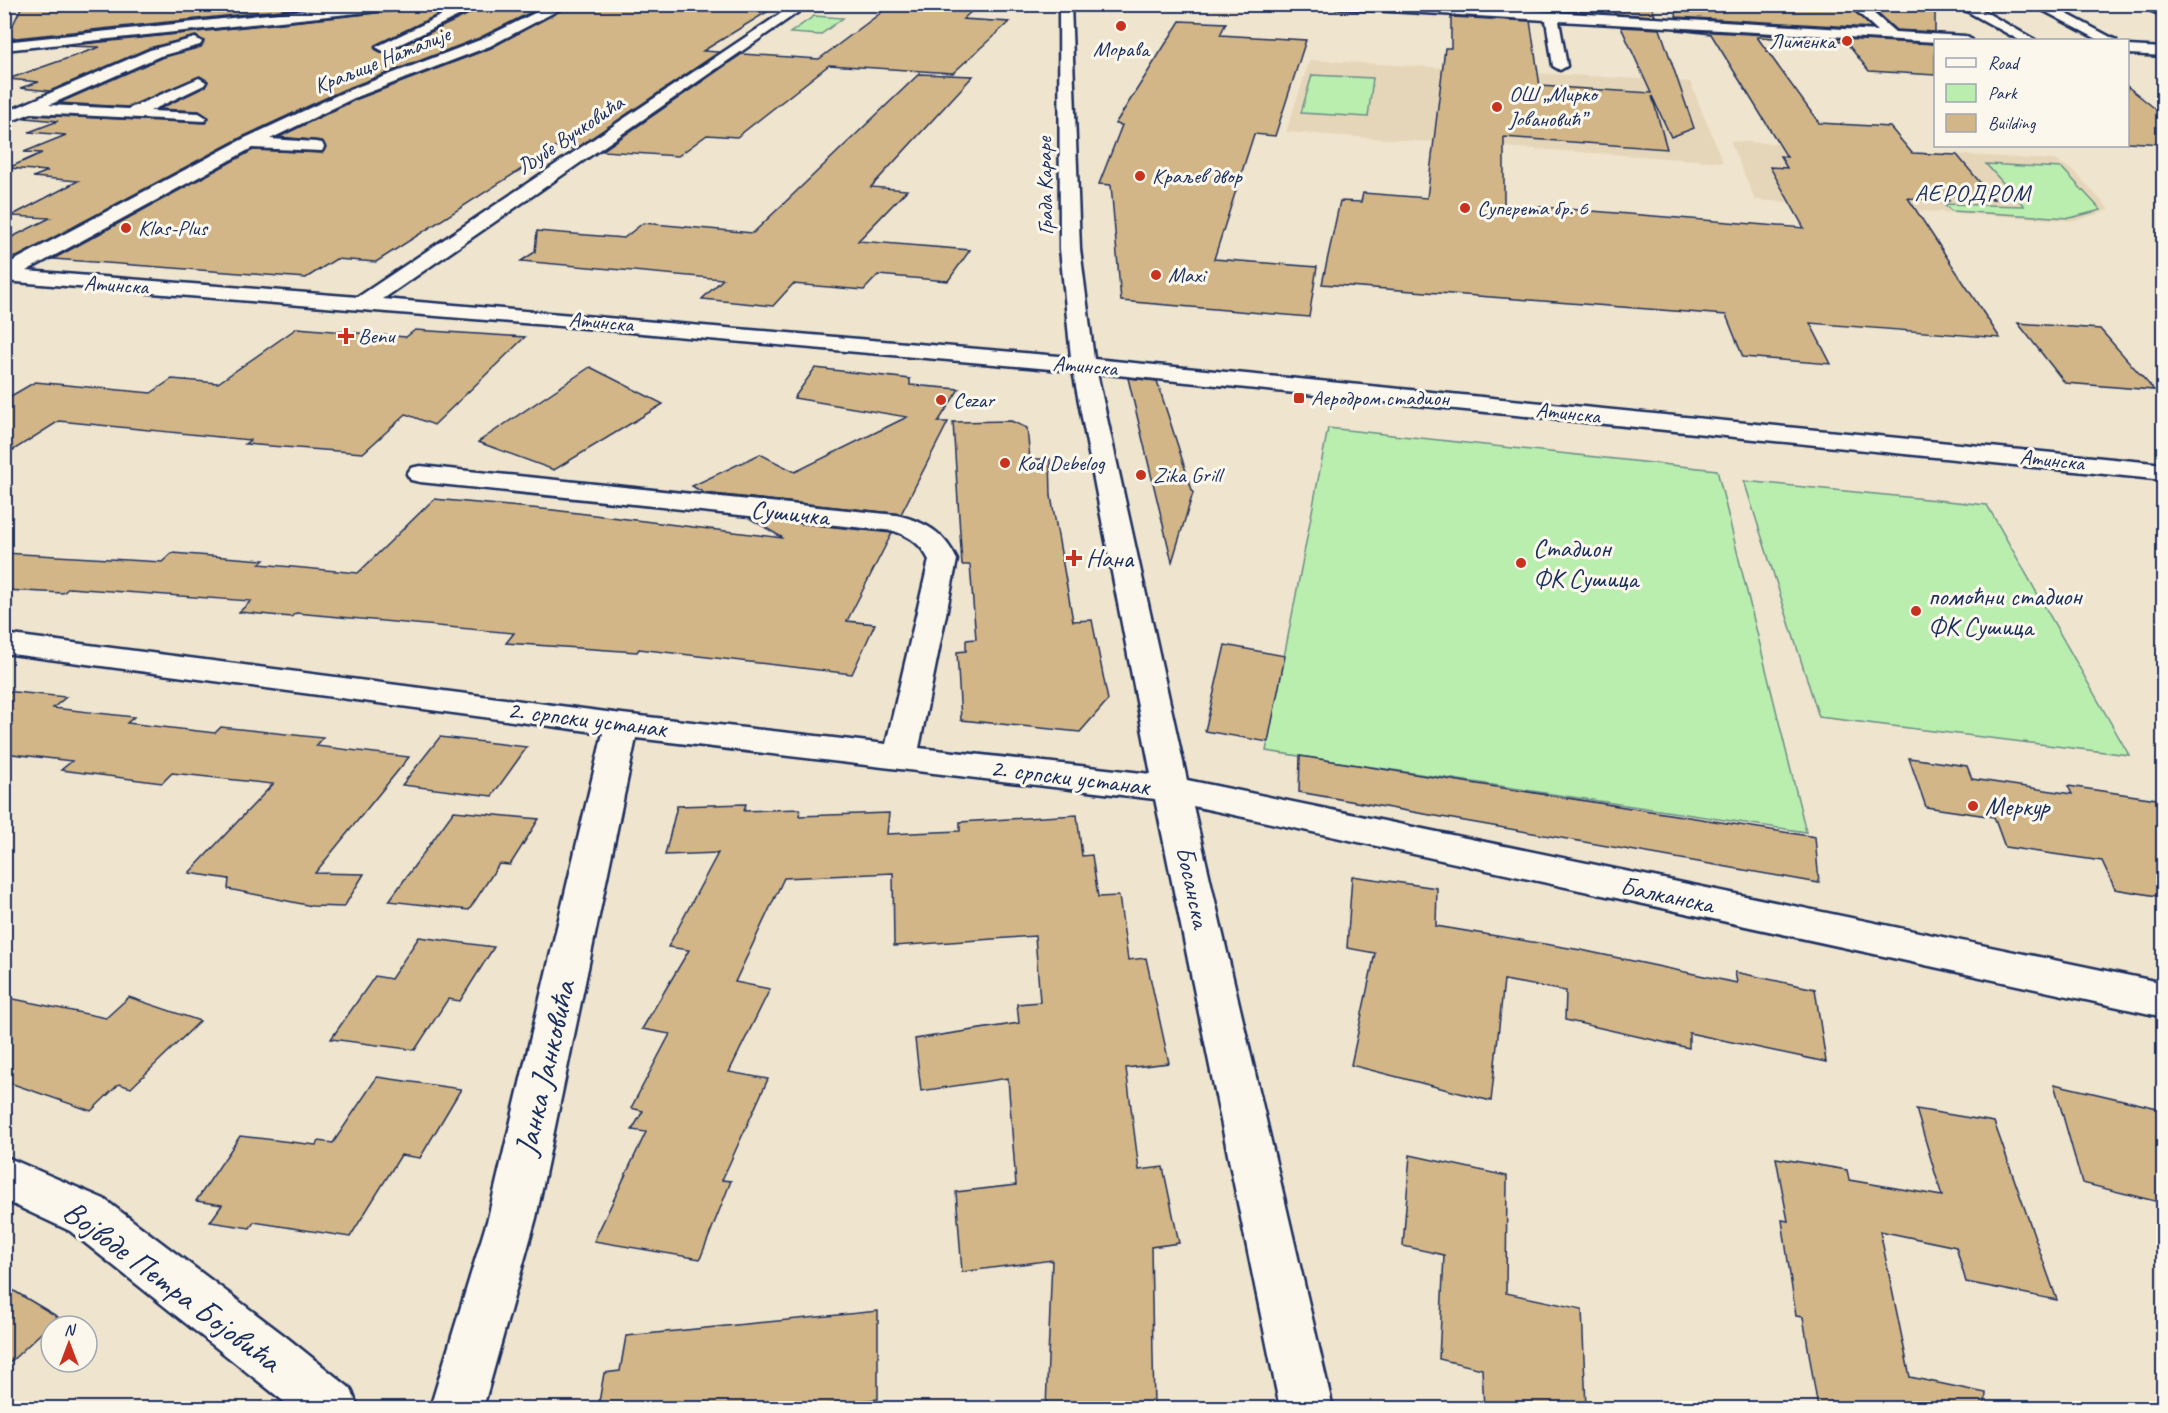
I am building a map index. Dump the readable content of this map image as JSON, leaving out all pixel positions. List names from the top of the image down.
{
  "streets": {
    "street": [
      "Краљице Наталије",
      "Љубе Вучковића",
      "Града Караре",
      "Атинска",
      "Сушичка",
      "2. српски устанак",
      "Босанска",
      "Балканска",
      "Јанка Јанковића",
      "Војводе Петра Бојовића"
    ]
  },
  "crossings": [
    ["Краљице Наталије", "Атинска"],
    ["Љубе Вучковића", "Атинска"],
    ["Града Караре", "Атинска"],
    ["Града Караре", "Босанска"],
    ["Атинска", "Босанска"],
    ["Сушичка", "2. српски устанак"],
    ["2. српски устанак", "Босанска"],
    ["2. српски устанак", "Балканска"],
    ["2. српски устанак", "Јанка Јанковића"],
    ["Босанска", "Балканска"]
  ],
  "districts": ["АЕРОДРОМ"],
  "places": {
    "other": [
      "Морава",
      "Лименка",
      "ОШ „Мирко Јовановић”",
      "Краљев двор",
      "Суперета бр. 6",
      "Klas-Plus",
      "Maxi",
      "Cezar",
      "Kod Debelog",
      "Zika Grill",
      "Стадион ФК Сушица",
      "помоћни стадион ФК Сушица",
      "Меркур"
    ],
    "health": ["Benu", "Нана"],
    "transit": ["Аеродром стадион"]
  },
  "legend": ["Road", "Park", "Building"],
  "north": "top"
}
